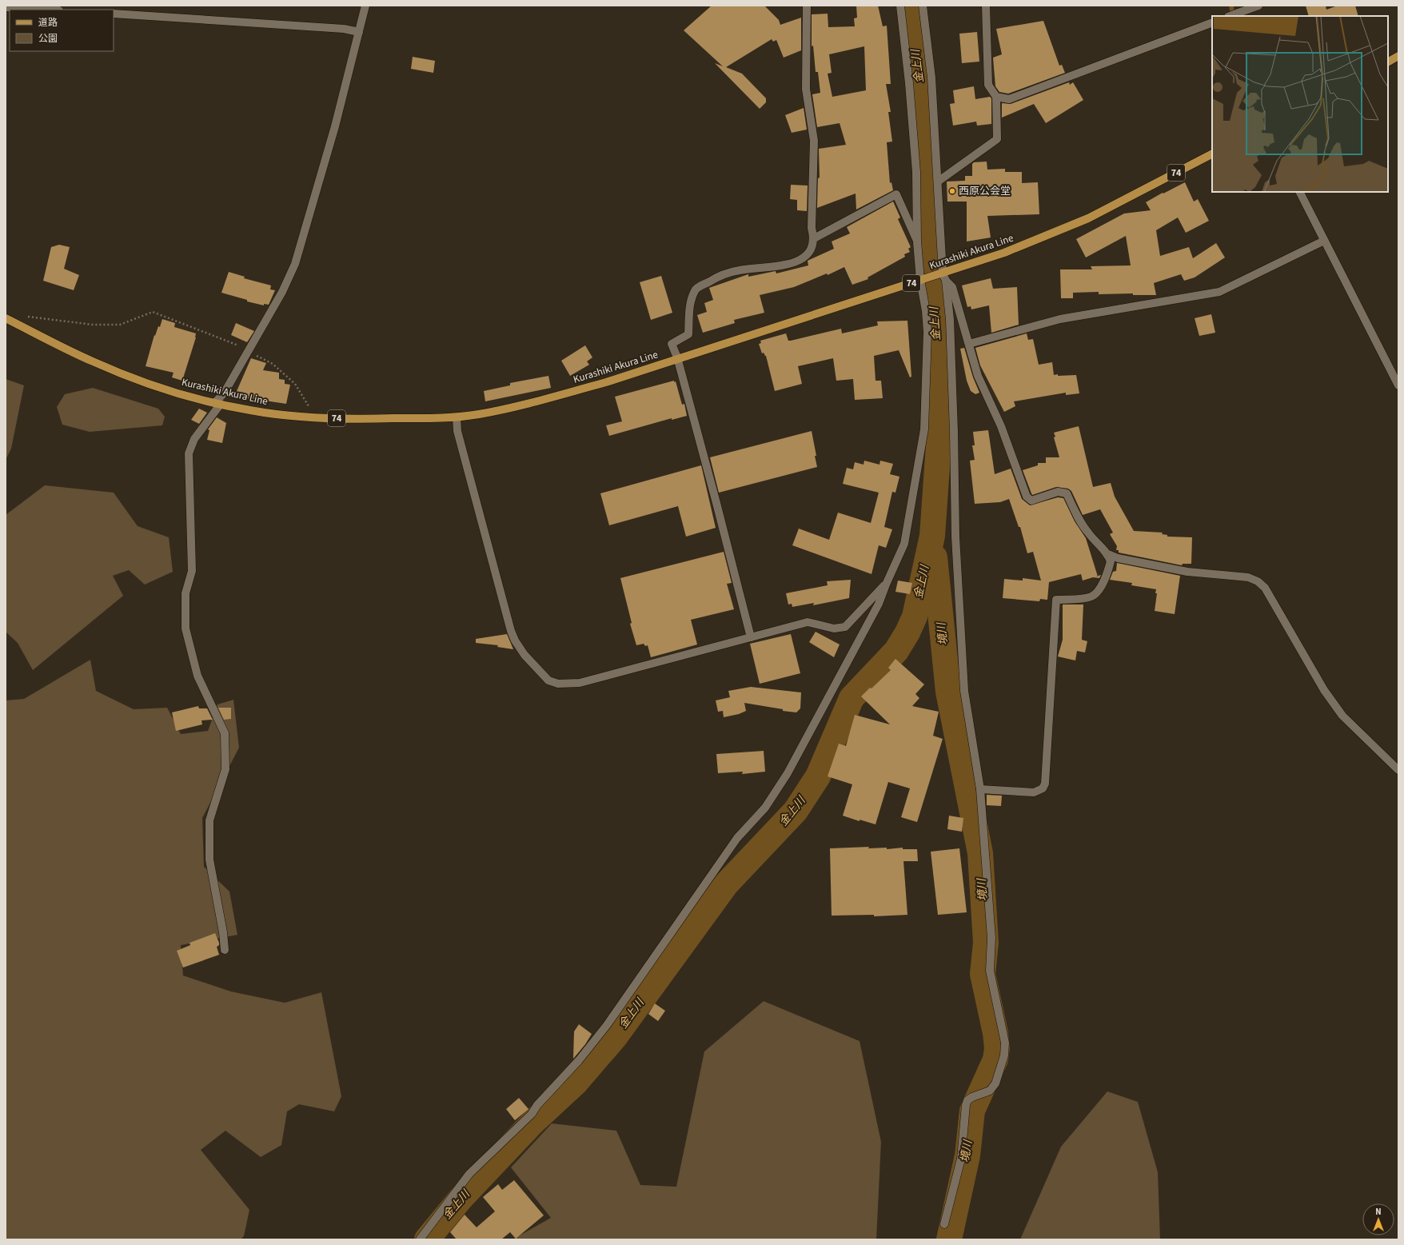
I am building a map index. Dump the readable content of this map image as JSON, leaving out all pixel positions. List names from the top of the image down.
{
  "streets": {
    "main road": ["74", "Kurashiki Akura Line"]
  },
  "water": ["金上川", "境川"],
  "places": ["西原公会堂"],
  "legend": ["道路", "公園"],
  "north": "top"
}
